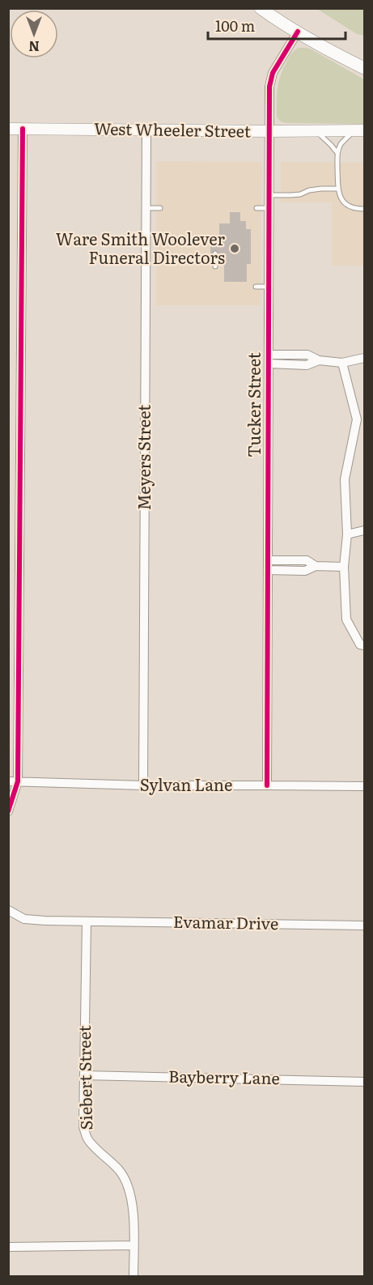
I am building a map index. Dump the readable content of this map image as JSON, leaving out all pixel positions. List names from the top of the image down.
{
  "streets": {
    "street": [
      "West Wheeler Street",
      "Tucker Street",
      "Meyers Street",
      "Sylvan Lane",
      "Evamar Drive",
      "Siebert Street",
      "Bayberry Lane"
    ]
  },
  "crossings": [
    ["West Wheeler Street", "Tucker Street"],
    ["West Wheeler Street", "Meyers Street"],
    ["Tucker Street", "Sylvan Lane"],
    ["Meyers Street", "Sylvan Lane"],
    ["Evamar Drive", "Siebert Street"],
    ["Siebert Street", "Bayberry Lane"]
  ],
  "places": ["Ware Smith Woolever Funeral Directors"],
  "scale_bar": "100 m",
  "north": "bottom"
}
